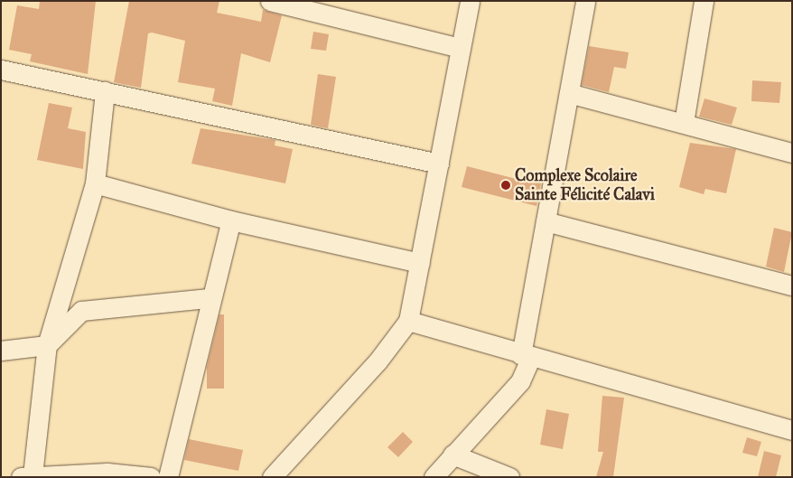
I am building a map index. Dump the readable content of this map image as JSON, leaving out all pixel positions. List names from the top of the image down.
{
  "places": ["Complexe Scolaire Sainte Félicité Calavi"]
}
